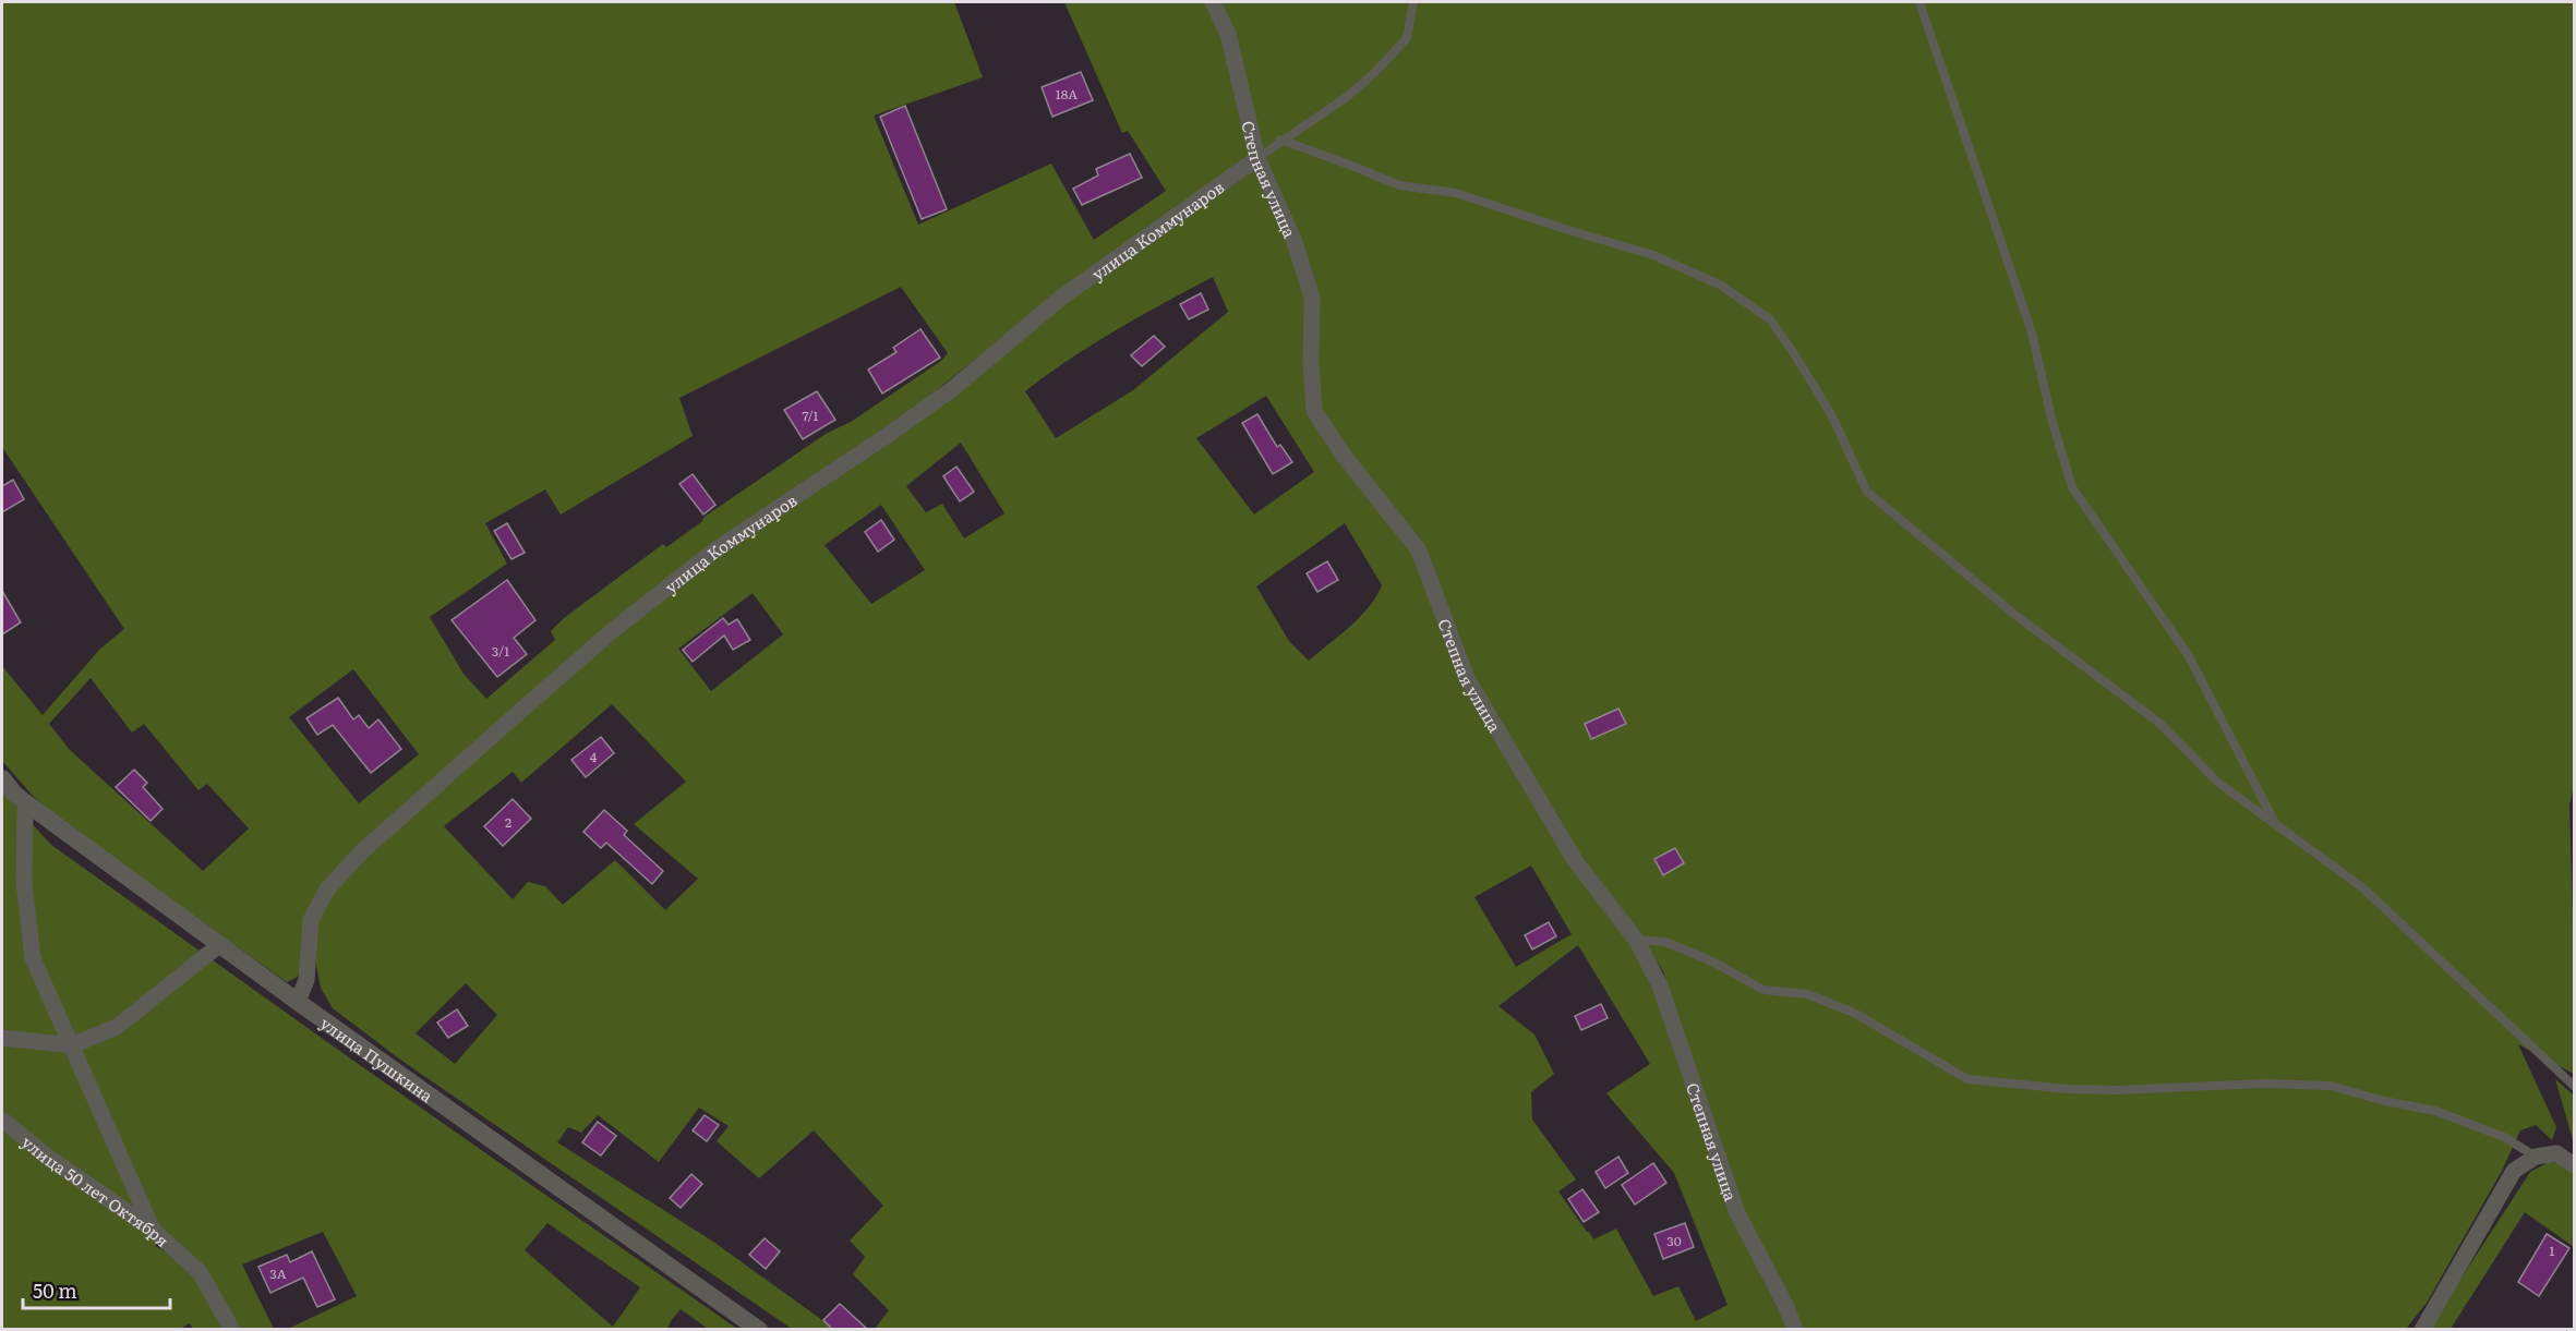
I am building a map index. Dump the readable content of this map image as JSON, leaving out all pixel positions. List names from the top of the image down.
{
  "streets": {
    "street": [
      "Степная улица",
      "улица Коммунаров",
      "улица Пушкина",
      "улица 50 лет Октября"
    ]
  },
  "crossings": [
    ["Степная улица", "улица Коммунаров"],
    ["улица Коммунаров", "улица Пушкина"]
  ],
  "house_numbers": [
    "18А",
    "7/1",
    "3/1",
    "4",
    "2",
    "30",
    "1",
    "3А"
  ],
  "scale_bar": "50 m"
}
